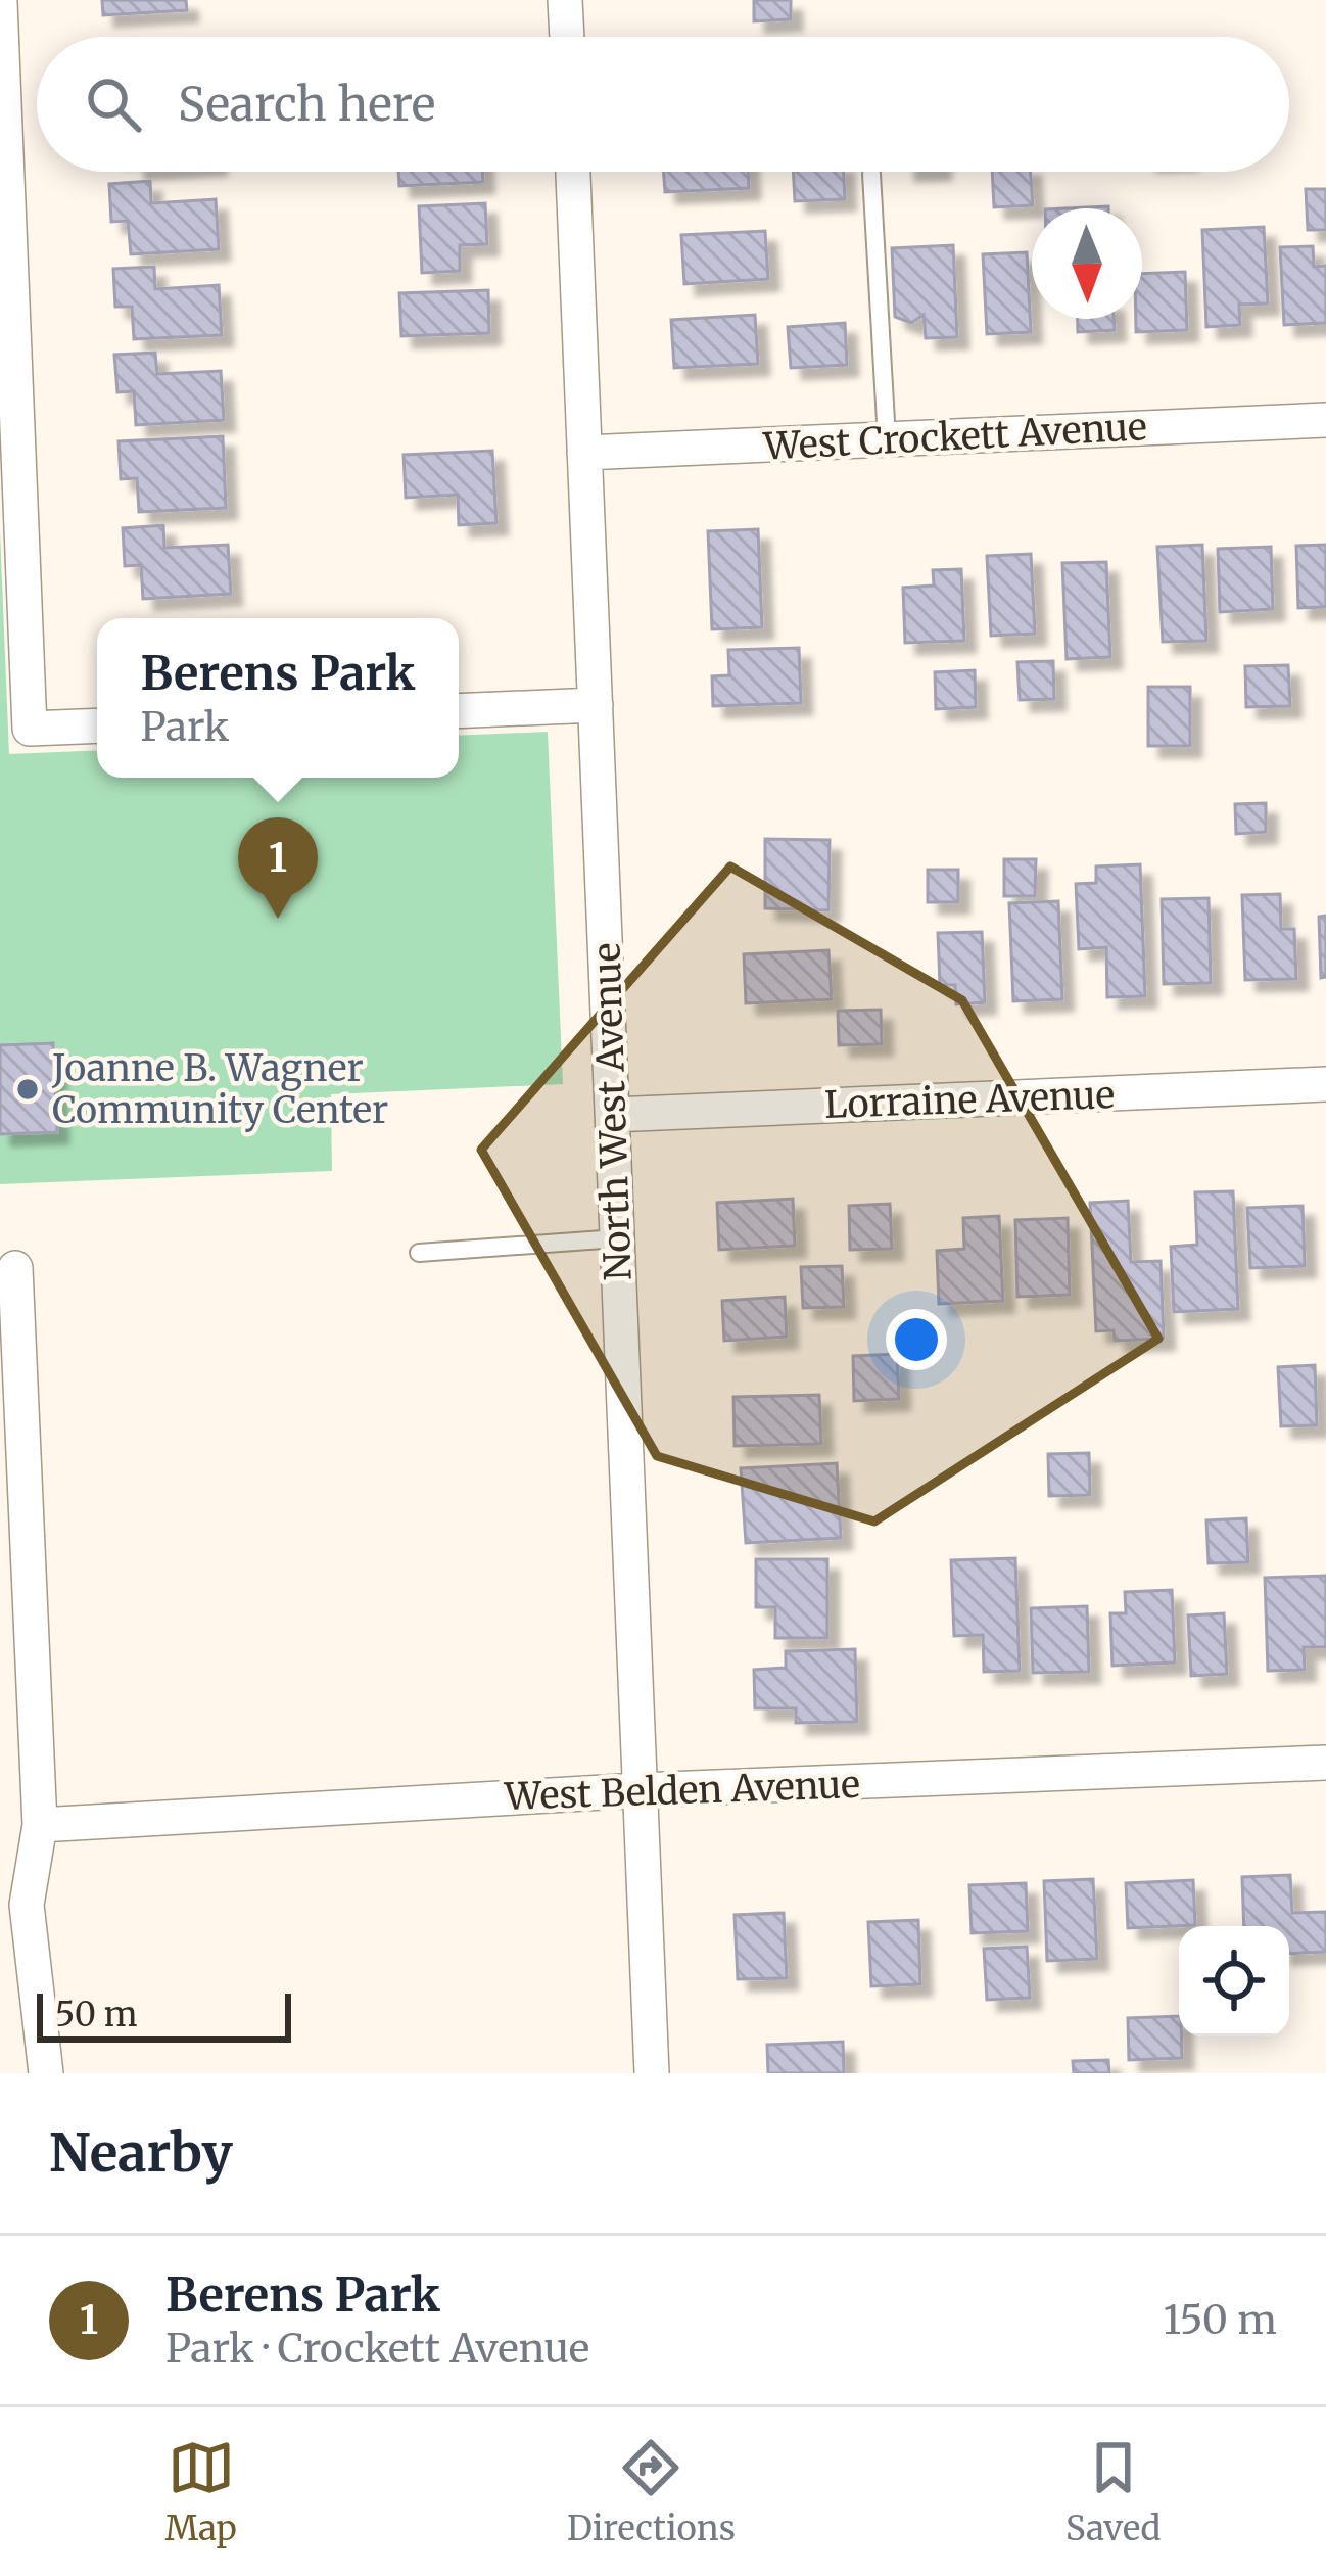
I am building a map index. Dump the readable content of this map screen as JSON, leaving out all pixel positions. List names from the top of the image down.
{
  "streets": {
    "street": [
      "West Crockett Avenue",
      "Lorraine Avenue",
      "North West Avenue",
      "West Belden Avenue"
    ]
  },
  "crossings": [
    ["West Crockett Avenue", "North West Avenue"],
    ["Lorraine Avenue", "North West Avenue"],
    ["North West Avenue", "West Belden Avenue"]
  ],
  "places": ["Joanne B. Wagner Community Center"],
  "scale_bar": "50 m",
  "north": "bottom",
  "page": {
    "search": "Search here",
    "popup": ["Berens Park", "Park"],
    "pins": "1",
    "scale": "50 m",
    "heading": "Nearby",
    "list": [
      {
        "mark": "1",
        "name": "Berens Park",
        "note": "Park · Crockett Avenue",
        "value": "150 m"
      }
    ],
    "nav": ["Map", "Directions", "Saved"]
  }
}
